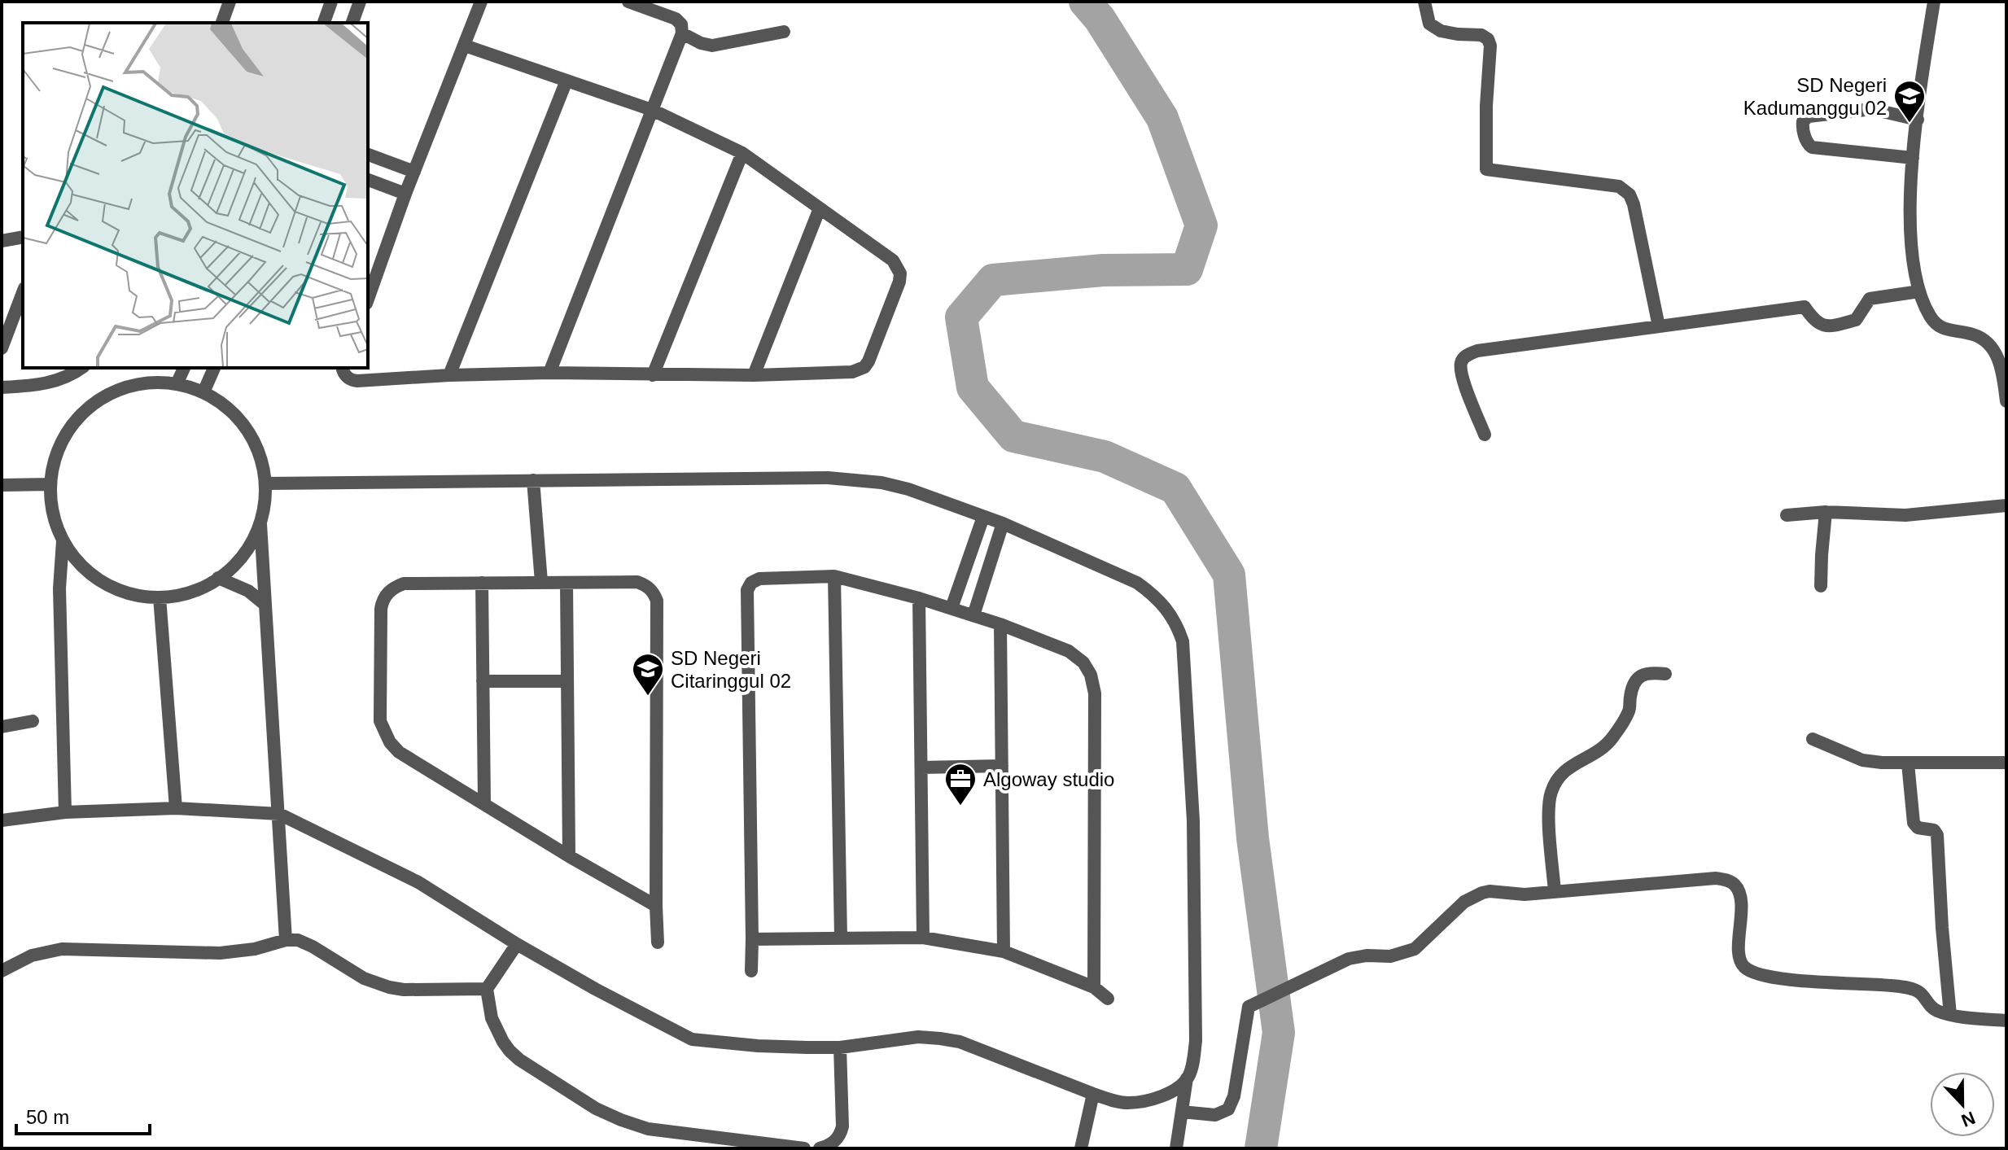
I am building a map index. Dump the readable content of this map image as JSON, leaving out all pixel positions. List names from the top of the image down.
{
  "places": {
    "school or university": ["SD Negeri Kadumanggu 02", "SD Negeri Citaringgul 02"],
    "office": ["Algoway studio"]
  },
  "scale_bar": "50 m",
  "north": "bottom"
}
